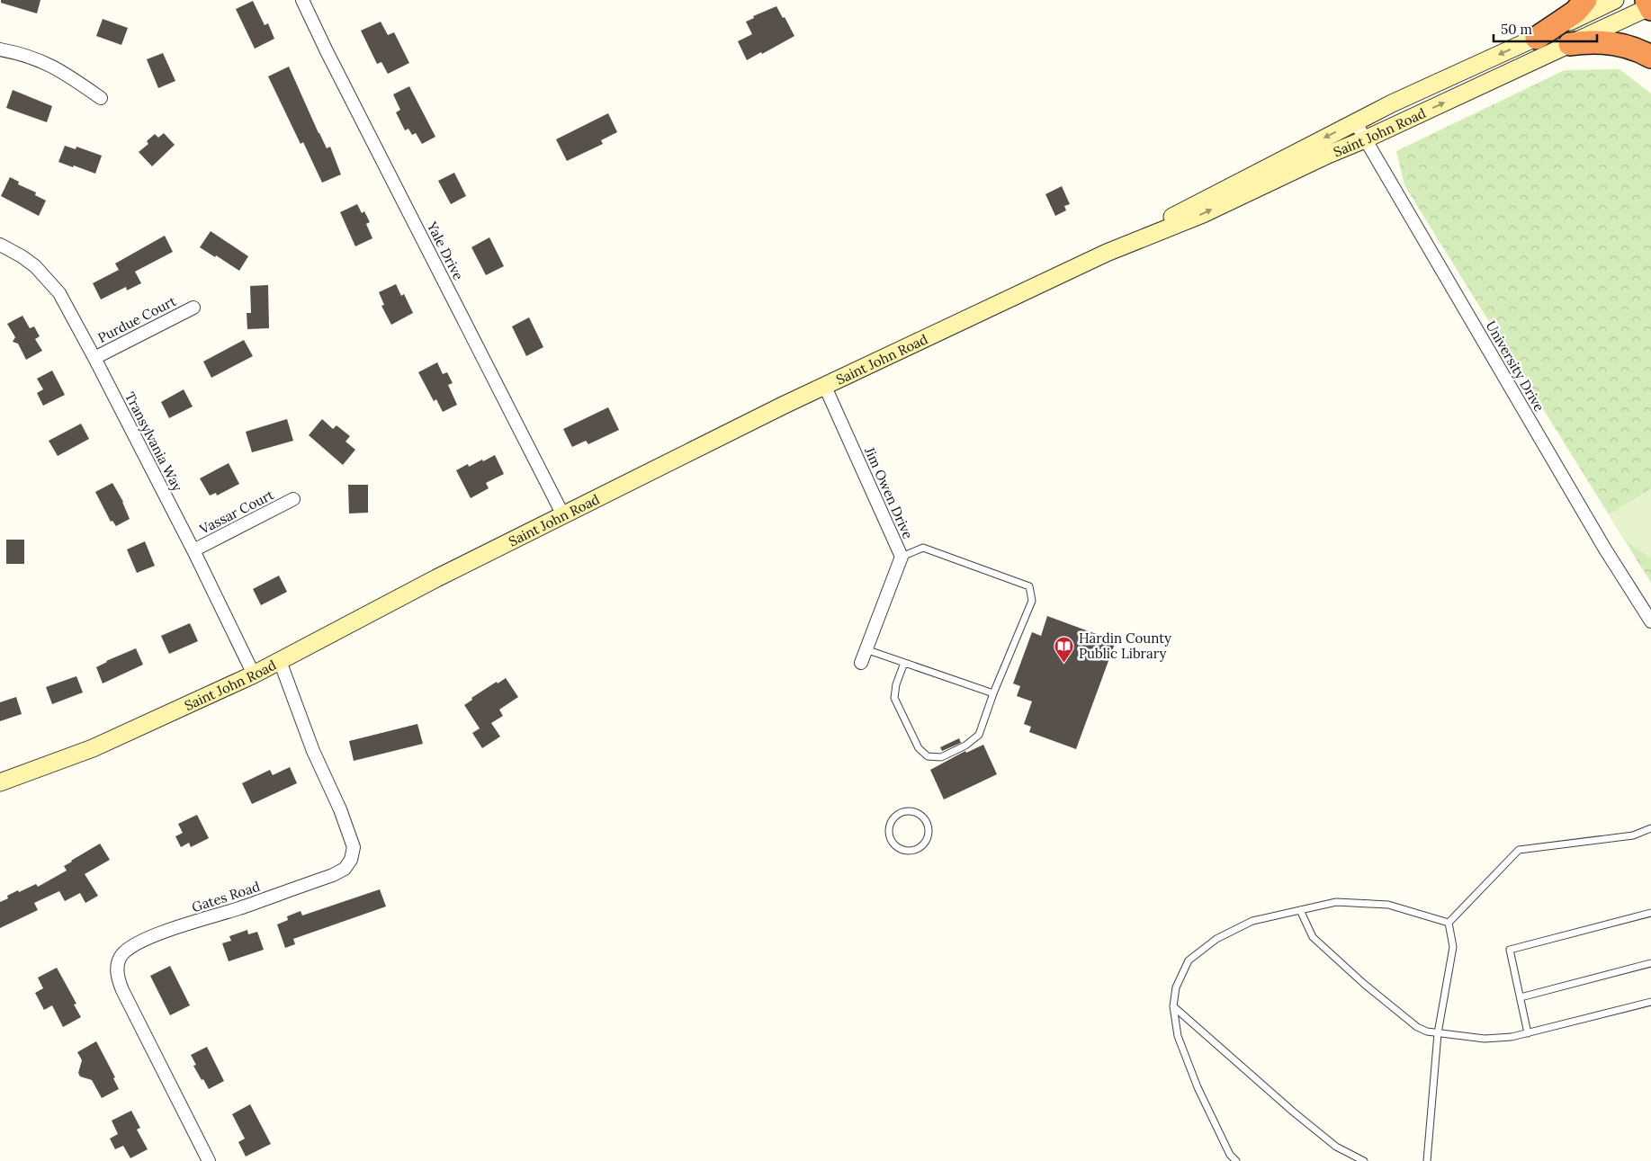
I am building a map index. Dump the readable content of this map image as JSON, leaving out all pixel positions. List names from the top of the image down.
{
  "streets": {
    "street": [
      "Saint John Road",
      "Yale Drive",
      "Purdue Court",
      "University Drive",
      "Transylvania Way",
      "Jim Owen Drive",
      "Vassar Court",
      "Gates Road"
    ]
  },
  "crossings": [
    ["Saint John Road", "Yale Drive"],
    ["Saint John Road", "University Drive"],
    ["Saint John Road", "Transylvania Way"],
    ["Saint John Road", "Jim Owen Drive"],
    ["Saint John Road", "Gates Road"],
    ["Purdue Court", "Transylvania Way"],
    ["Transylvania Way", "Vassar Court"]
  ],
  "places": {
    "library": ["Hardin County Public Library"]
  },
  "scale_bar": "50 m"
}
